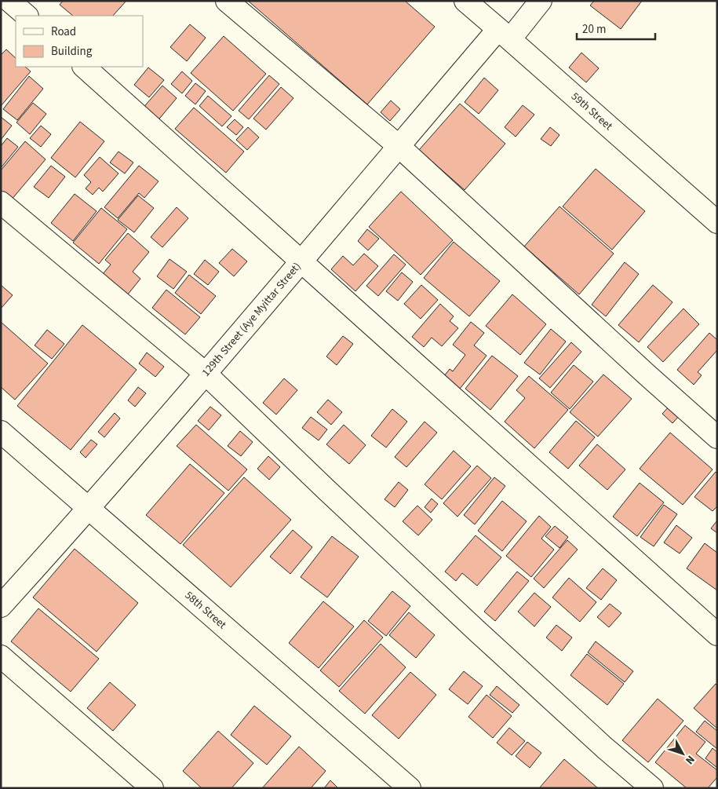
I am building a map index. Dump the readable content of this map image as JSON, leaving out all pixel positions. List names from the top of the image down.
{
  "streets": {
    "street": ["59th Street", "129th Street (Aye Myittar Street)", "58th Street"]
  },
  "crossings": [
    ["59th Street", "129th Street (Aye Myittar Street)"],
    ["129th Street (Aye Myittar Street)", "58th Street"]
  ],
  "legend": ["Road", "Building"],
  "scale_bar": "20 m",
  "north": "bottom right"
}
